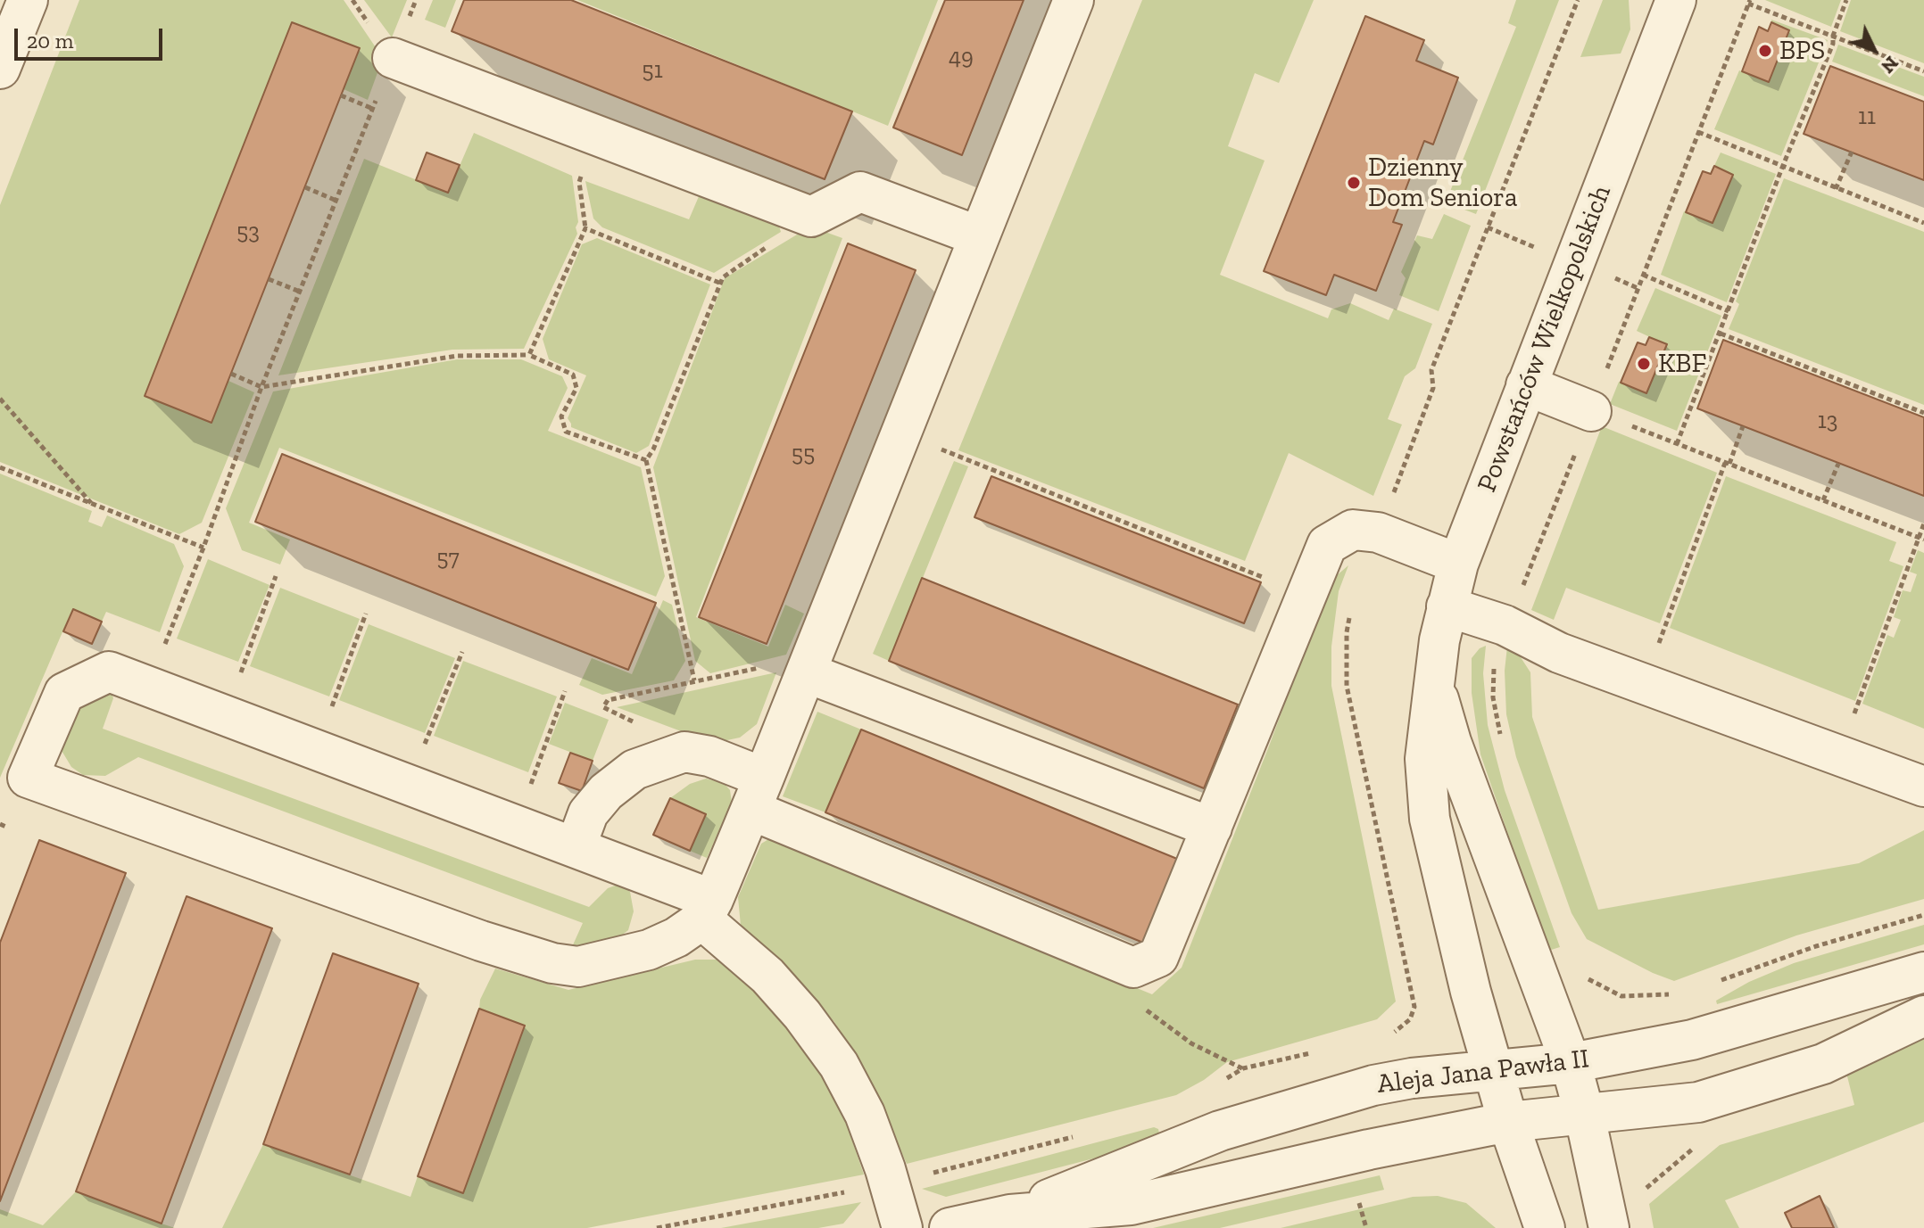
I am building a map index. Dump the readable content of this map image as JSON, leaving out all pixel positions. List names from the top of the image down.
{
  "streets": {
    "street": ["Powstańców Wielkopolskich", "Aleja Jana Pawła II"]
  },
  "crossings": [
    ["Powstańców Wielkopolskich", "Aleja Jana Pawła II"]
  ],
  "places": ["BPS", "Dzienny Dom Seniora", "KBF"],
  "house_numbers": [
    "49",
    "51",
    "11",
    "53",
    "13",
    "55",
    "57"
  ],
  "scale_bar": "20 m",
  "north": "bottom right"
}
